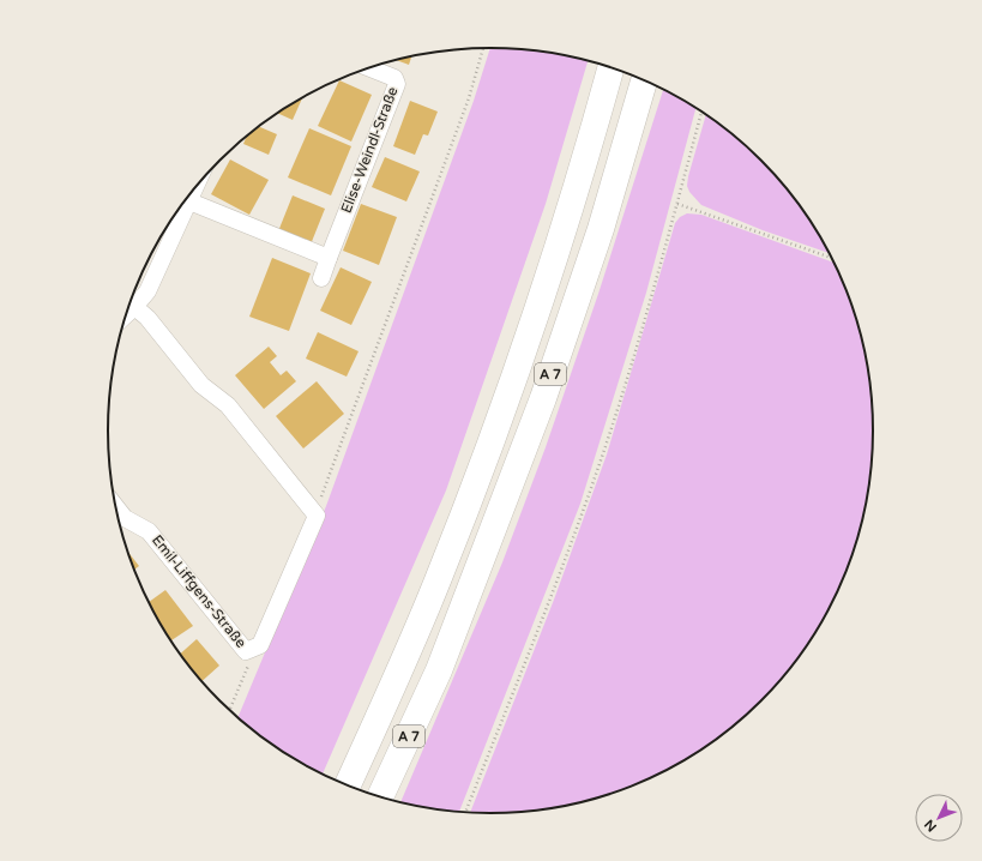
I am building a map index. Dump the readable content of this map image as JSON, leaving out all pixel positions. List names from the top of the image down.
{
  "streets": {
    "highway": ["A 7"],
    "street": ["Elise-Weindl-Straße", "Emil-Liffgens-Straße"]
  },
  "north": "bottom left"
}
